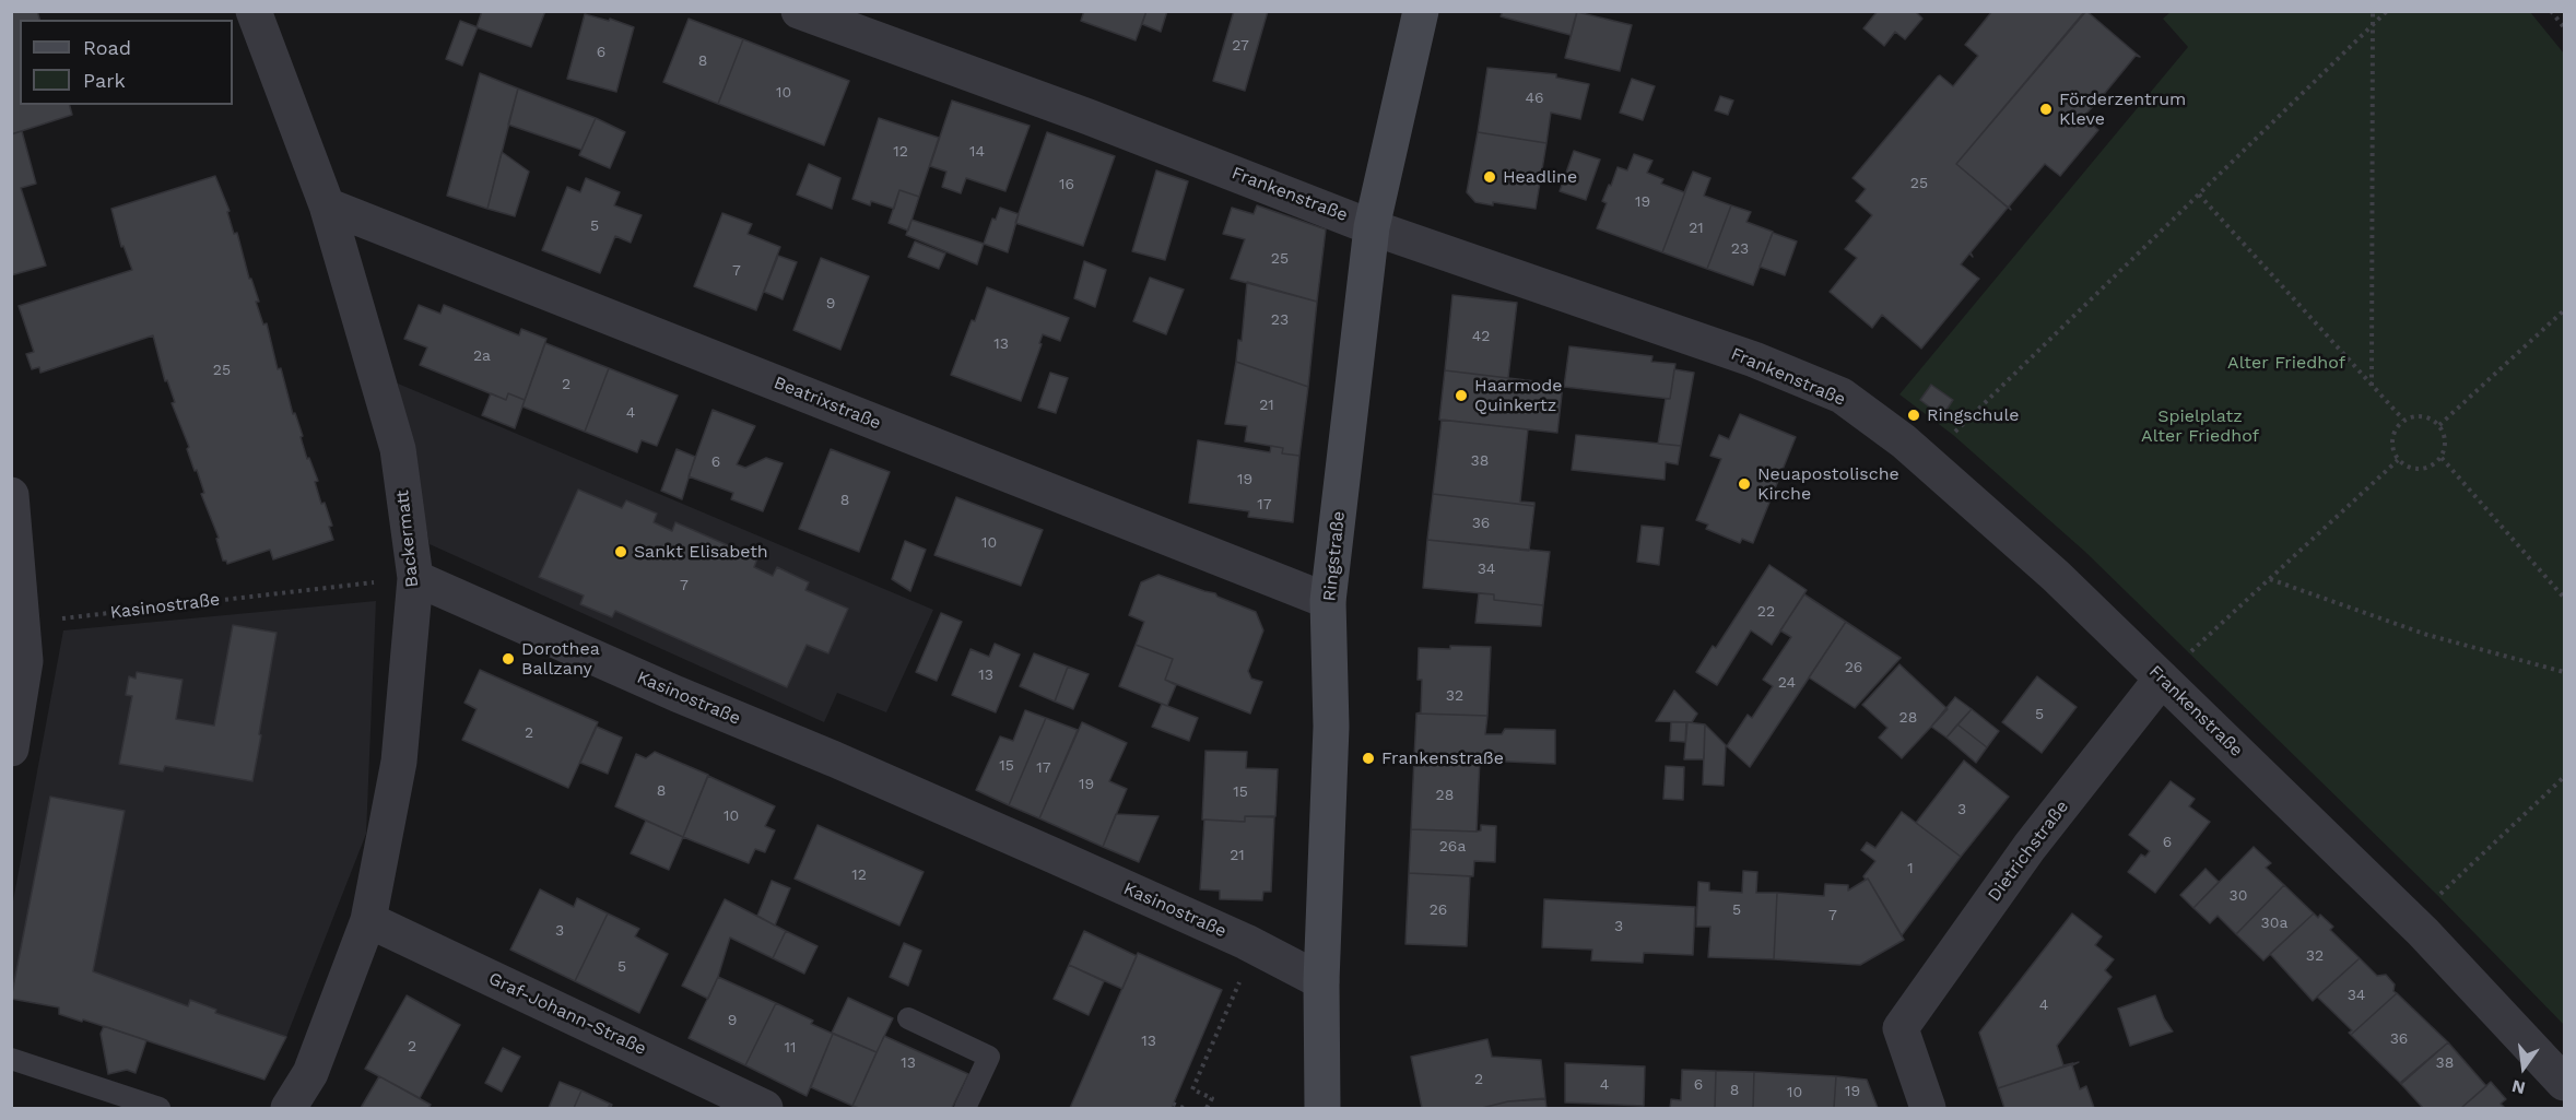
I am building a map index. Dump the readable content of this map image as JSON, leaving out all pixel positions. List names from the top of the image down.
{
  "streets": {
    "main road": ["Ringstraße"],
    "street": [
      "Frankenstraße",
      "Beatrixstraße",
      "Backermatt",
      "Kasinostraße",
      "Dietrichstraße",
      "Graf-Johann-Straße"
    ]
  },
  "crossings": [
    ["Frankenstraße", "Ringstraße"],
    ["Frankenstraße", "Dietrichstraße"],
    ["Beatrixstraße", "Backermatt"],
    ["Beatrixstraße", "Ringstraße"],
    ["Backermatt", "Kasinostraße"],
    ["Backermatt", "Graf-Johann-Straße"],
    ["Ringstraße", "Kasinostraße"]
  ],
  "parks": ["Alter Friedhof", "Spielplatz Alter Friedhof"],
  "places": [
    "Förderzentrum Kleve",
    "Headline",
    "Haarmode Quinkertz",
    "Ringschule",
    "Neuapostolische Kirche",
    "Sankt Elisabeth",
    "Dorothea Ballzany",
    "Frankenstraße"
  ],
  "house_numbers": [
    "27",
    "6",
    "8",
    "10",
    "46",
    "12",
    "14",
    "25",
    "16",
    "19",
    "5",
    "21",
    "23",
    "25",
    "7",
    "9",
    "23",
    "42",
    "13",
    "2a",
    "25",
    "2",
    "21",
    "4",
    "38",
    "6",
    "19",
    "8",
    "17",
    "36",
    "10",
    "34",
    "7",
    "22",
    "26",
    "13",
    "24",
    "32",
    "5",
    "28",
    "2",
    "15",
    "17",
    "19",
    "8",
    "15",
    "28",
    "3",
    "10",
    "6",
    "26a",
    "21",
    "1",
    "12",
    "30",
    "26",
    "5",
    "7",
    "30a",
    "3",
    "3",
    "32",
    "5",
    "34",
    "4",
    "9",
    "36",
    "13",
    "2",
    "11",
    "13",
    "38",
    "2",
    "4",
    "6",
    "8",
    "19",
    "10"
  ],
  "legend": ["Road", "Park"],
  "north": "bottom"
}
